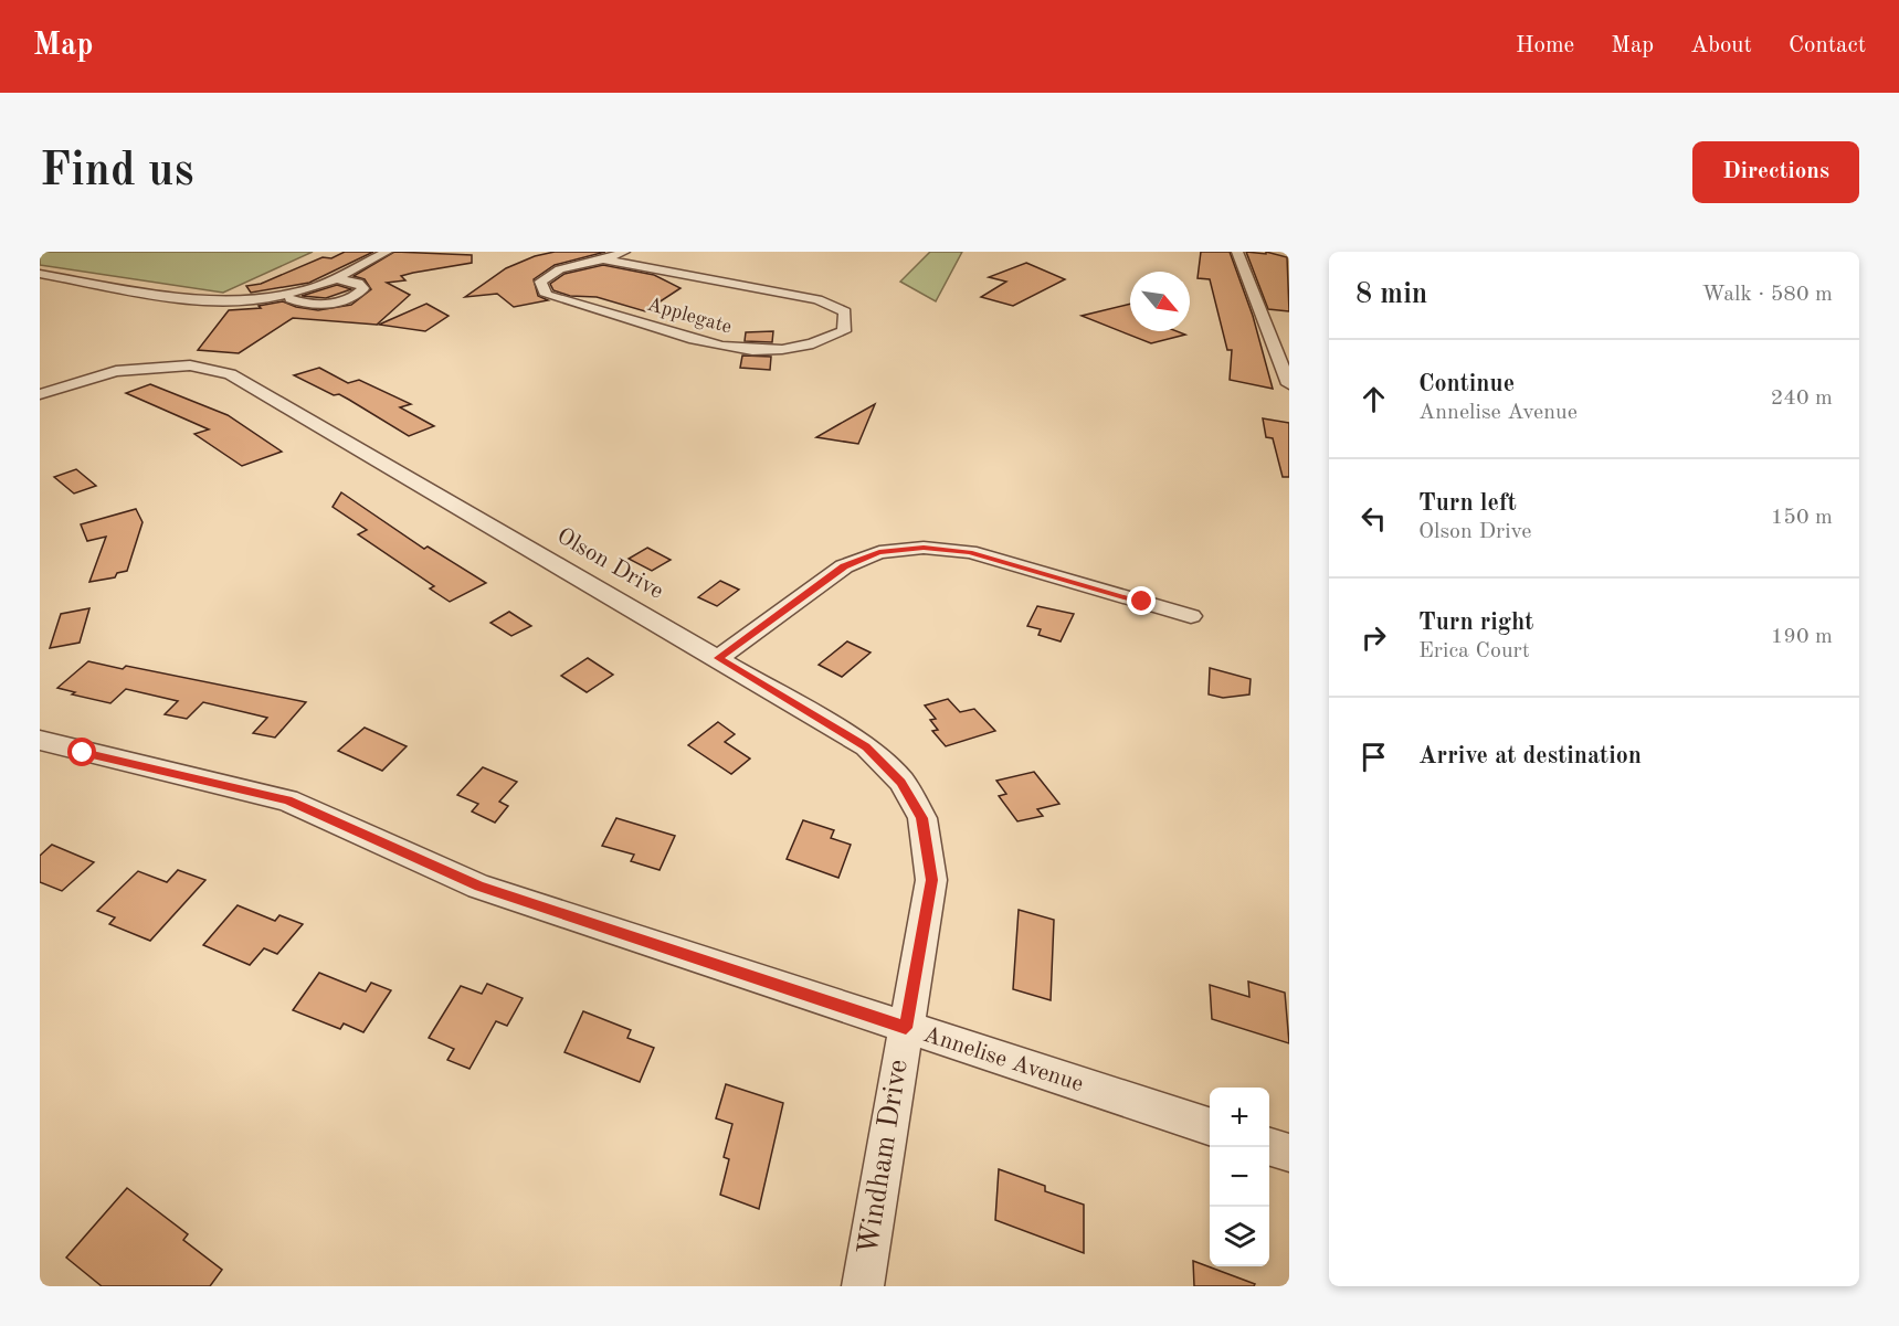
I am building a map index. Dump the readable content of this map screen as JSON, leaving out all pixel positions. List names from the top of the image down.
{
  "streets": {
    "street": [
      "Applegate",
      "Olson Drive",
      "Annelise Avenue",
      "Windham Drive"
    ]
  },
  "crossings": [
    ["Olson Drive", "Annelise Avenue"],
    ["Olson Drive", "Windham Drive"],
    ["Annelise Avenue", "Windham Drive"]
  ],
  "north": "bottom right",
  "page": {
    "header": "Map",
    "nav": [
      "Home",
      "Map",
      "About",
      "Contact"
    ],
    "buttons": "Directions",
    "title": "Find us",
    "heading": ["8 min", "Walk · 580 m"],
    "list": [
      ["Continue", "Annelise Avenue", "240 m"],
      ["Turn left", "Olson Drive", "150 m"],
      ["Turn right", "Erica Court", "190 m"],
      "Arrive at destination"
    ],
    "map_buttons": ["+", "−"]
  }
}
